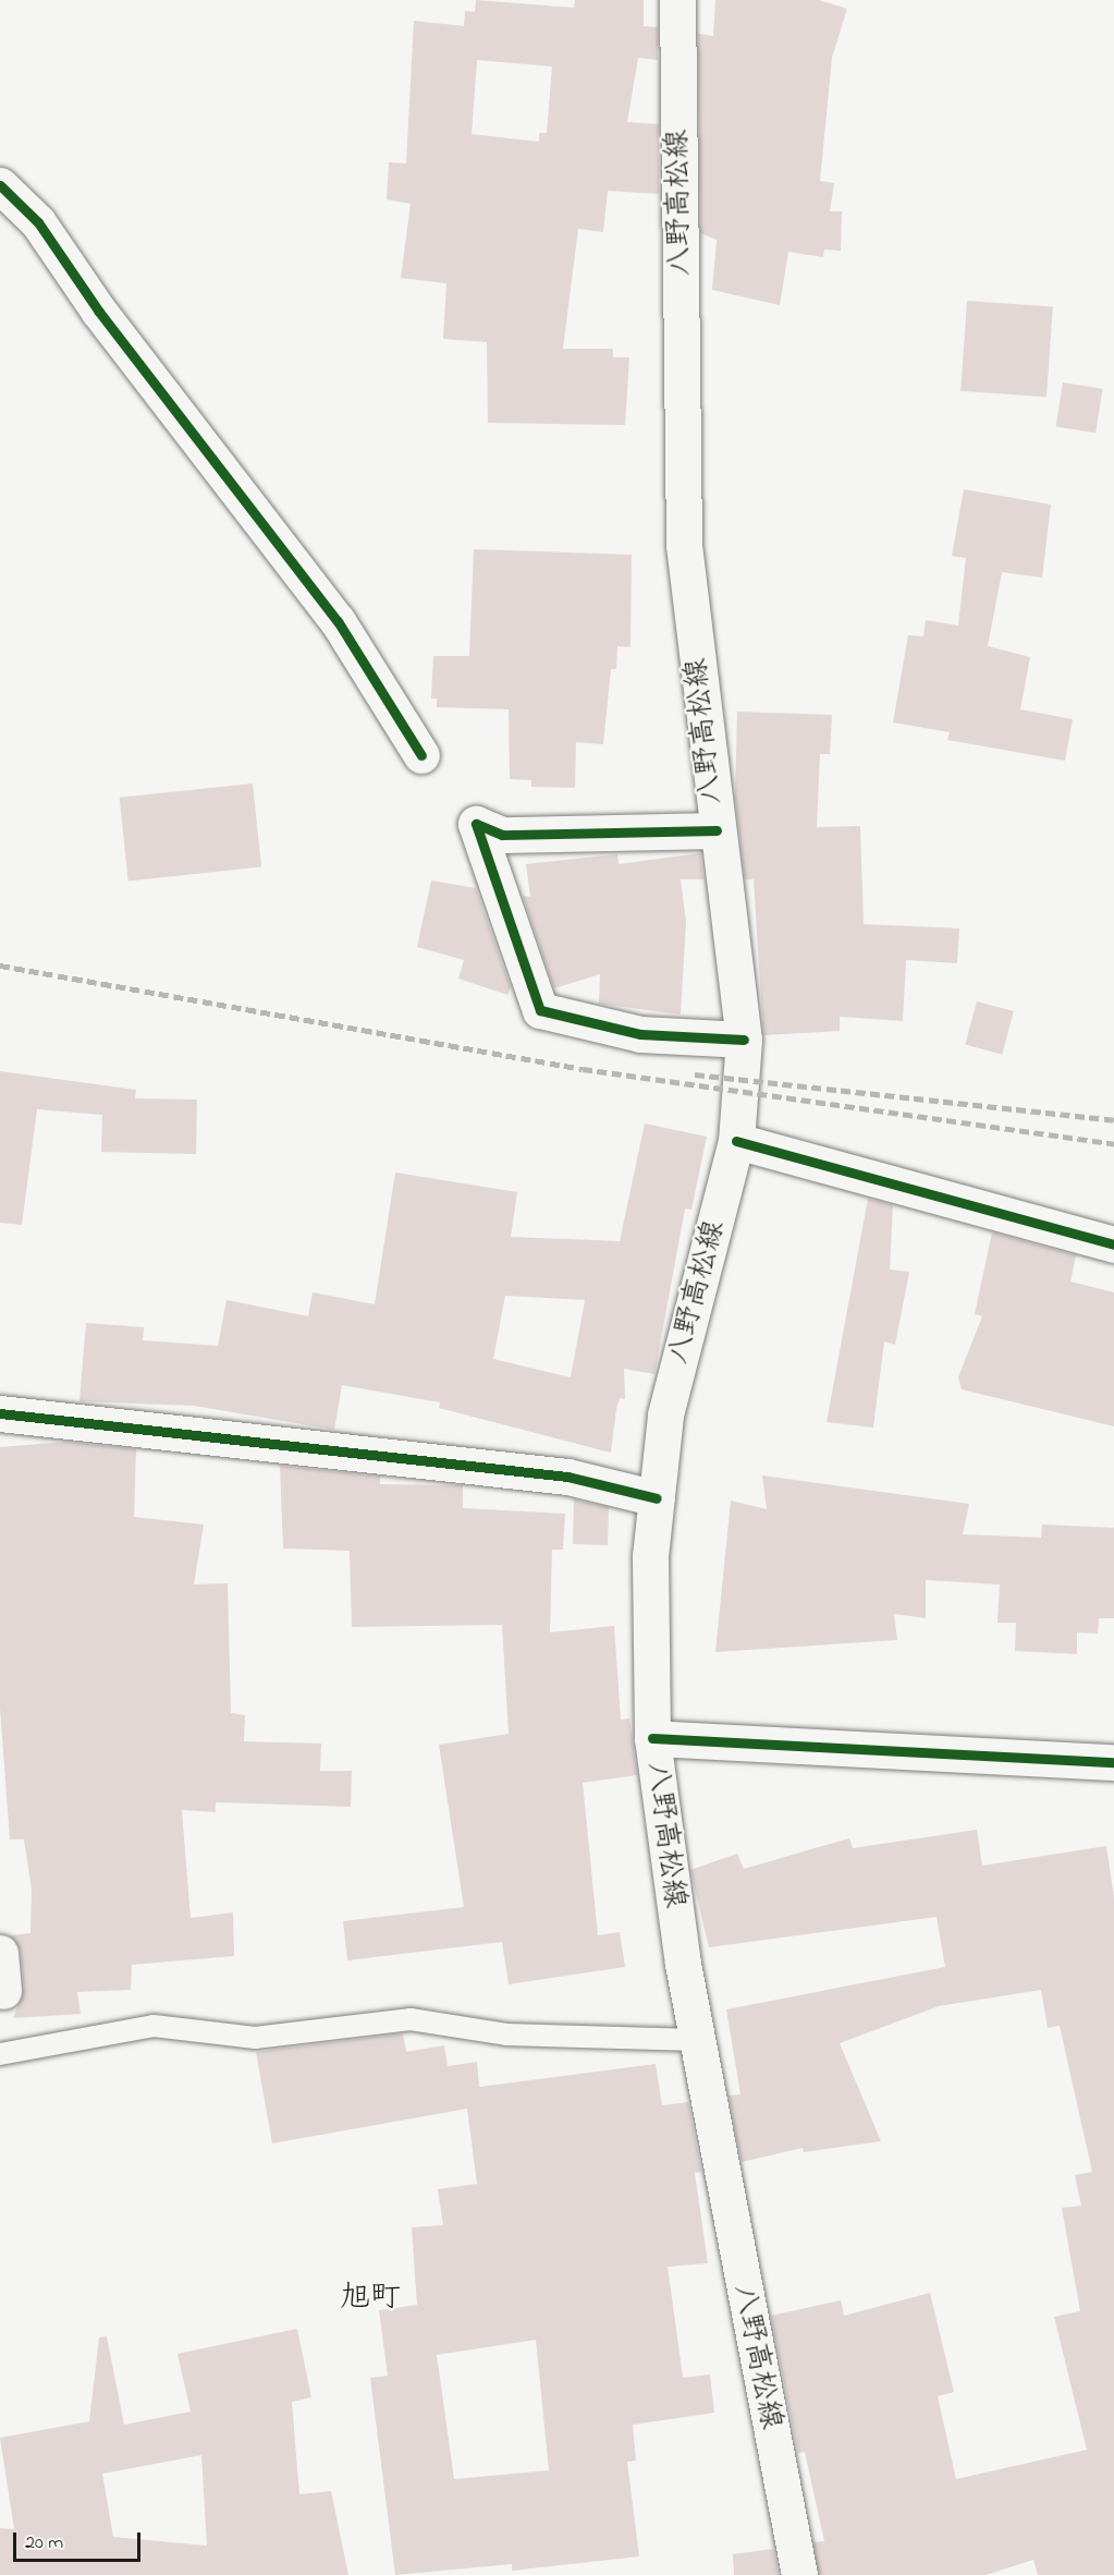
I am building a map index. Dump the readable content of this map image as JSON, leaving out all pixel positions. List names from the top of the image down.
{
  "streets": {
    "street": ["八野高松線"]
  },
  "districts": ["旭町"],
  "scale_bar": "20 m"
}
